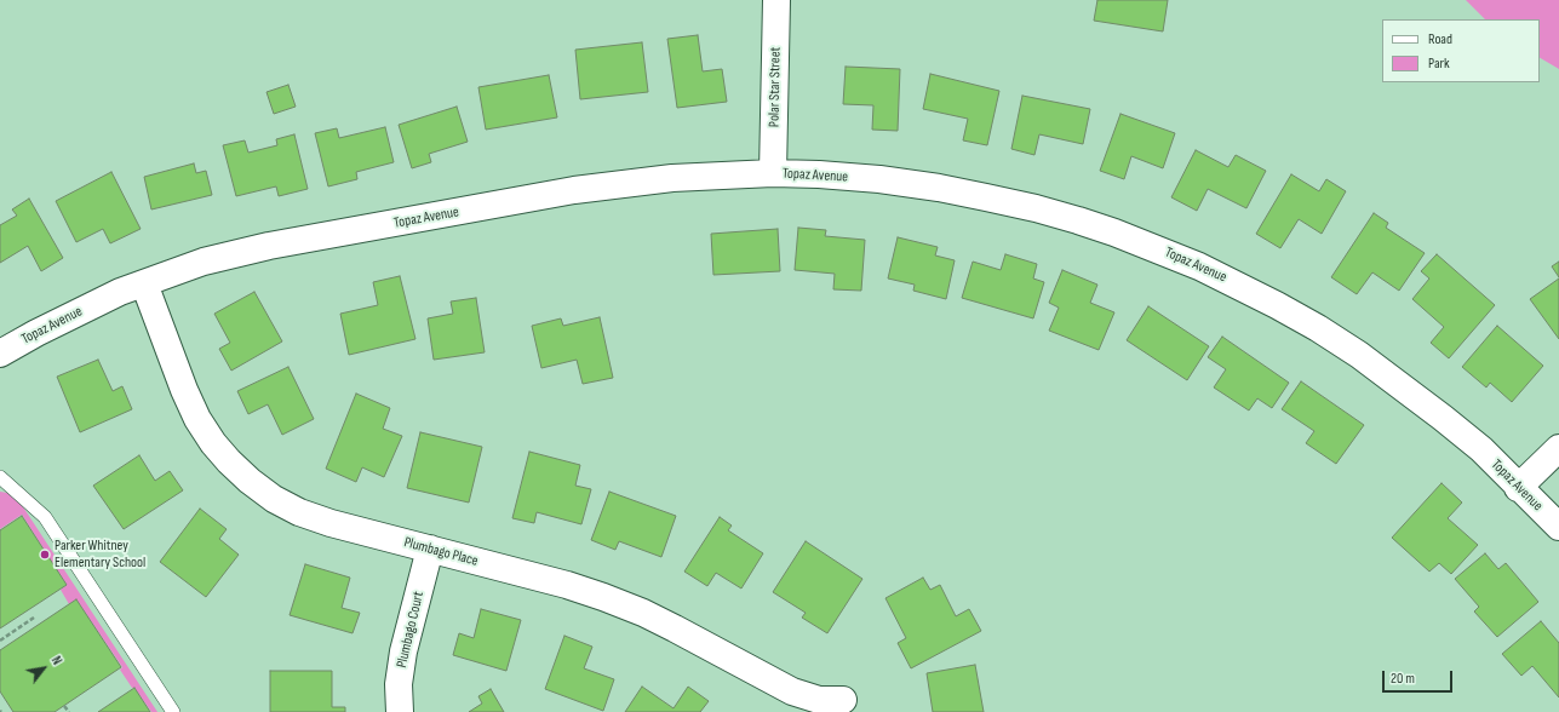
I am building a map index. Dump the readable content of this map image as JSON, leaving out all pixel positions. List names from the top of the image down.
{
  "streets": {
    "street": [
      "Polar Star Street",
      "Topaz Avenue",
      "Plumbago Place",
      "Plumbago Court"
    ]
  },
  "crossings": [
    ["Polar Star Street", "Topaz Avenue"],
    ["Topaz Avenue", "Plumbago Place"],
    ["Plumbago Place", "Plumbago Court"]
  ],
  "places": ["Parker Whitney Elementary School"],
  "legend": ["Road", "Park"],
  "scale_bar": "20 m",
  "north": "top right"
}
